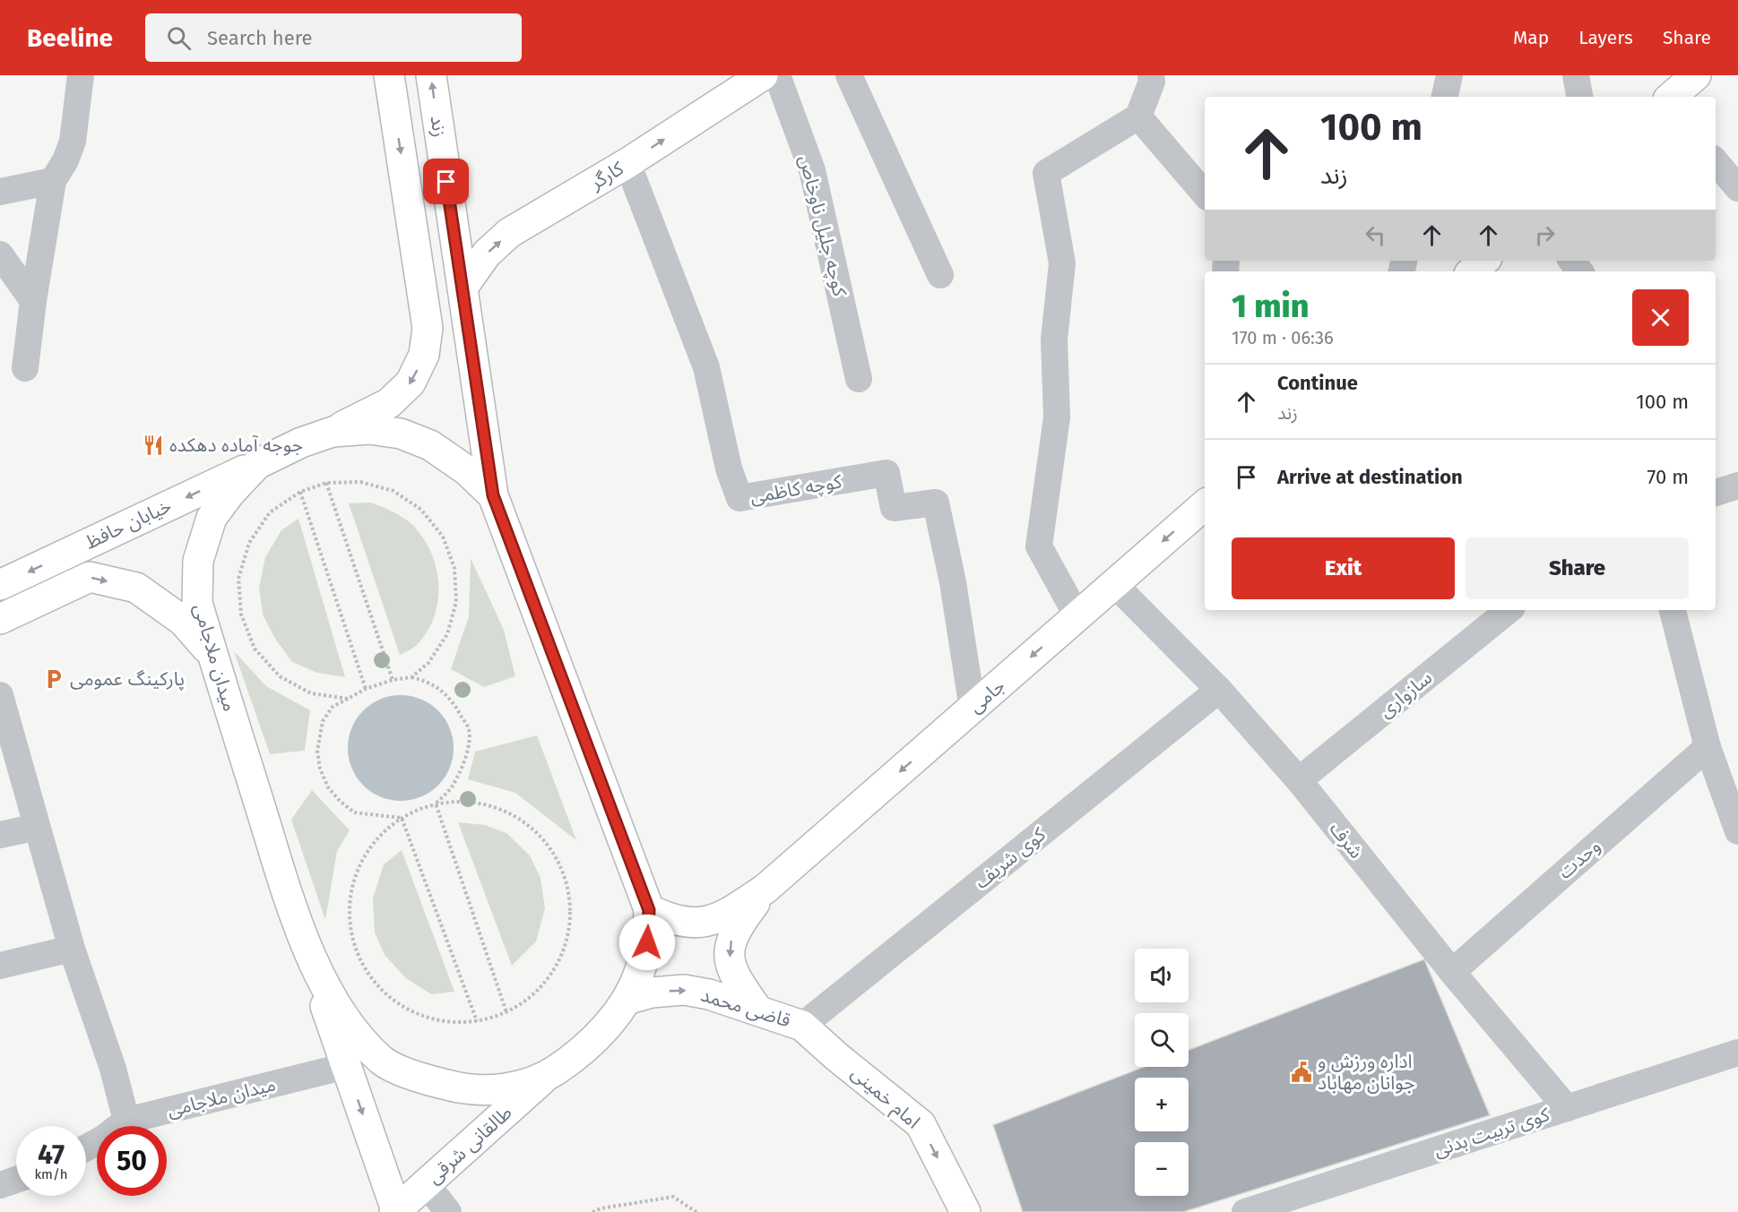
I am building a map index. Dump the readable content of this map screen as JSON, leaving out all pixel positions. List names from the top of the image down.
{
  "streets": {
    "main road": [
      "زند",
      "کارگر",
      "خیابان حافظ",
      "میدان ملاجامی",
      "جامی",
      "قاضی محمد",
      "امام خمینی",
      "طالقانی شرقی"
    ],
    "street": [
      "کوچه جلیل ناوخاص",
      "کوچه کاظمی",
      "سازواری",
      "شرف",
      "کوی شریف",
      "وحدت",
      "کوی تربیت بدنی"
    ]
  },
  "crossings": [
    ["زند", "کارگر"],
    ["زند", "میدان ملاجامی"],
    ["کارگر", "کوچه کاظمی"],
    ["کوچه کاظمی", "جامی"],
    ["خیابان حافظ", "میدان ملاجامی"],
    ["میدان ملاجامی", "قاضی محمد"],
    ["میدان ملاجامی", "طالقانی شرقی"],
    ["سازواری", "شرف"],
    ["جامی", "شرف"],
    ["شرف", "کوی شریف"],
    ["شرف", "وحدت"],
    ["شرف", "کوی تربیت بدنی"],
    ["کوی شریف", "قاضی محمد"],
    ["کوی شریف", "امام خمینی"],
    ["قاضی محمد", "امام خمینی"]
  ],
  "one_way": [
    "زند",
    "کارگر",
    "جامی",
    "قاضی محمد",
    "امام خمینی"
  ],
  "places": {
    "restaurant": ["جوجه آماده دهکده"],
    "parking": ["پارکینگ عمومی"],
    "public building": ["اداره ورزش و جوانان مهاباد"]
  },
  "page": {
    "header": "Beeline",
    "search": "Search here",
    "nav": ["Map", "Layers", "Share"],
    "turn": ["100 m", "زند"],
    "heading": ["1 min", "170 m · 06:36"],
    "list": [
      {
        "name": "Continue",
        "note": "زند",
        "value": "100 m"
      },
      {
        "name": "Arrive at destination",
        "value": "70 m"
      }
    ],
    "buttons": ["Exit", "Share"],
    "map_buttons": ["+", "−"],
    "speed": "47 km/h",
    "limit": "50"
  }
}
